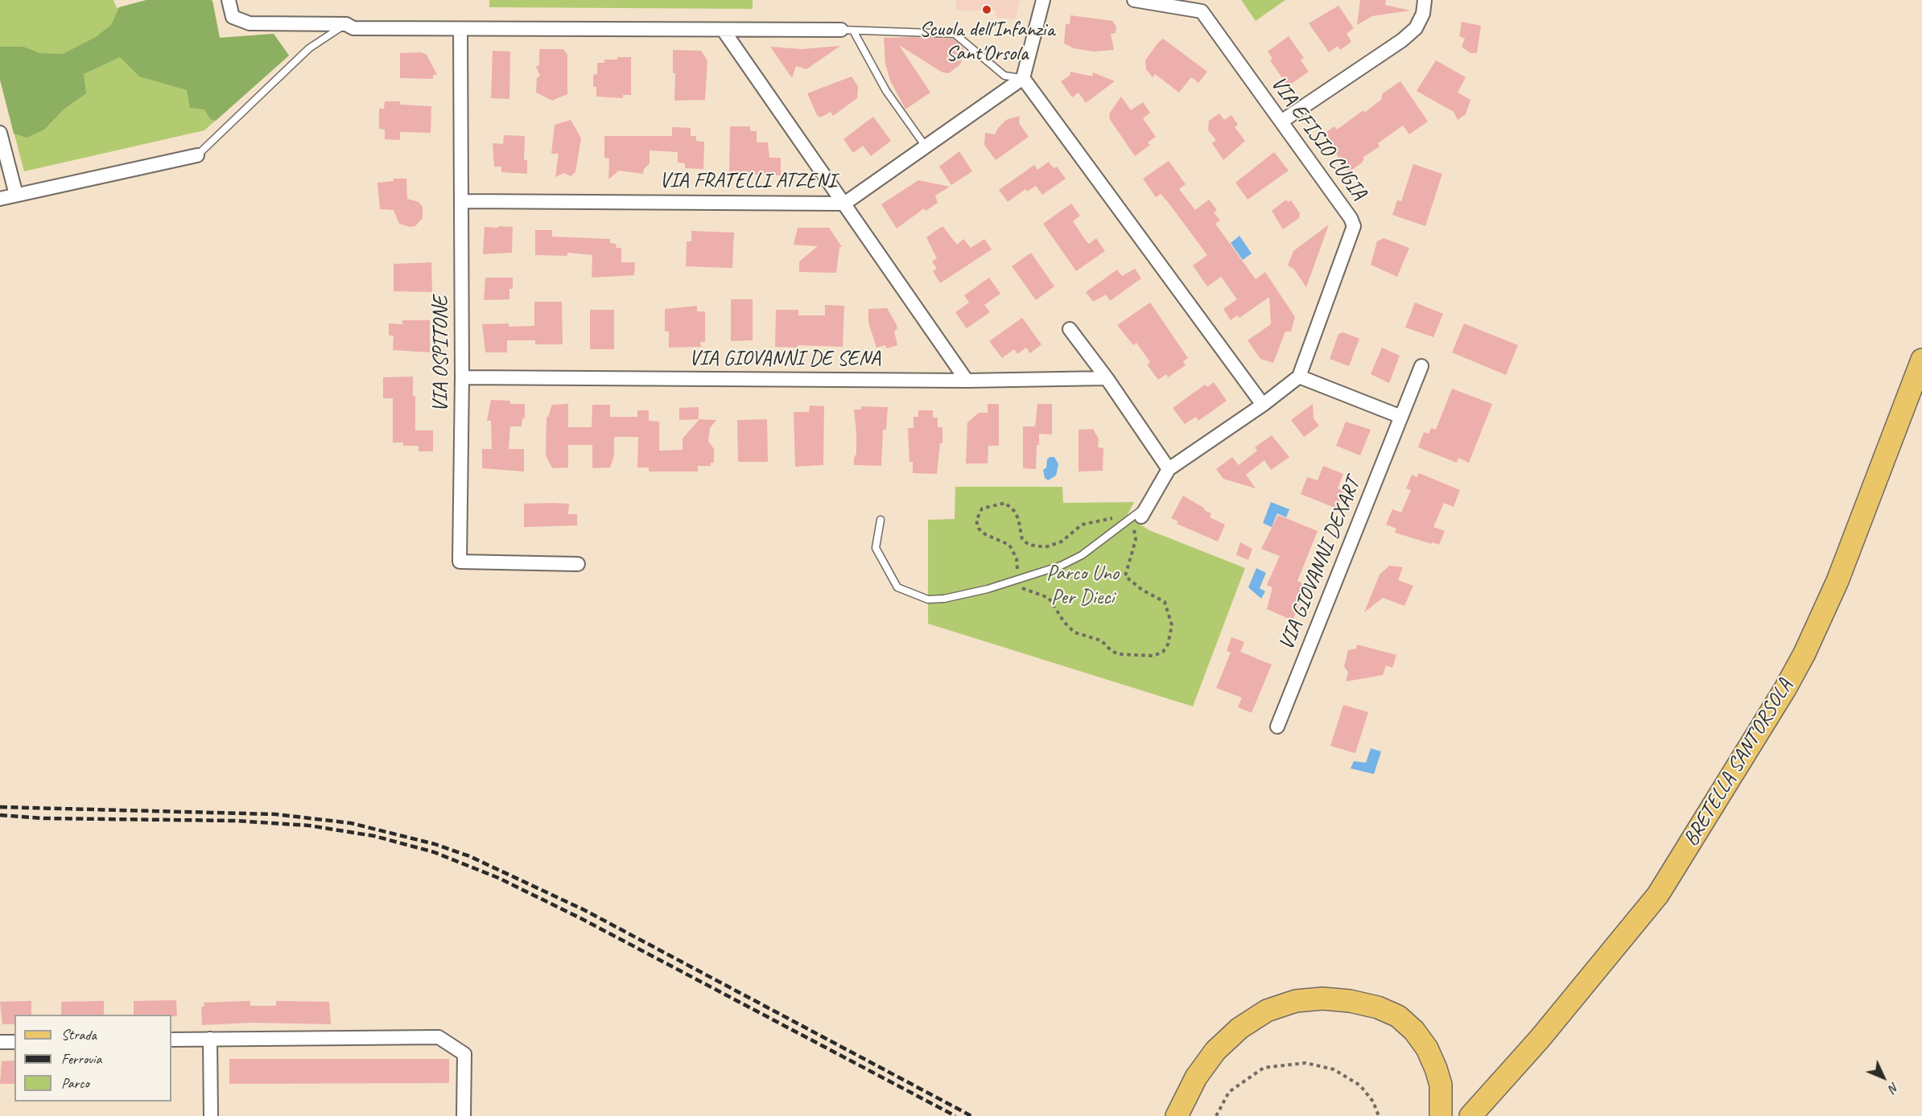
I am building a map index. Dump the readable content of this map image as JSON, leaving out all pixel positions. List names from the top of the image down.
{
  "streets": {
    "main road": ["BRETELLA SANT'ORSOLA"],
    "street": [
      "VIA EFISIO CUGIA",
      "VIA FRATELLI ATZENI",
      "VIA OSPITONE",
      "VIA GIOVANNI DE SENA",
      "VIA GIOVANNI DEXART"
    ]
  },
  "crossings": [
    ["VIA FRATELLI ATZENI", "VIA OSPITONE"],
    ["VIA OSPITONE", "VIA GIOVANNI DE SENA"]
  ],
  "parks": ["Parco Uno Per Dieci"],
  "places": ["Scuola dell'Infanzia Sant'Orsola"],
  "legend": ["Strada", "Ferrovia", "Parco"],
  "north": "bottom right"
}
